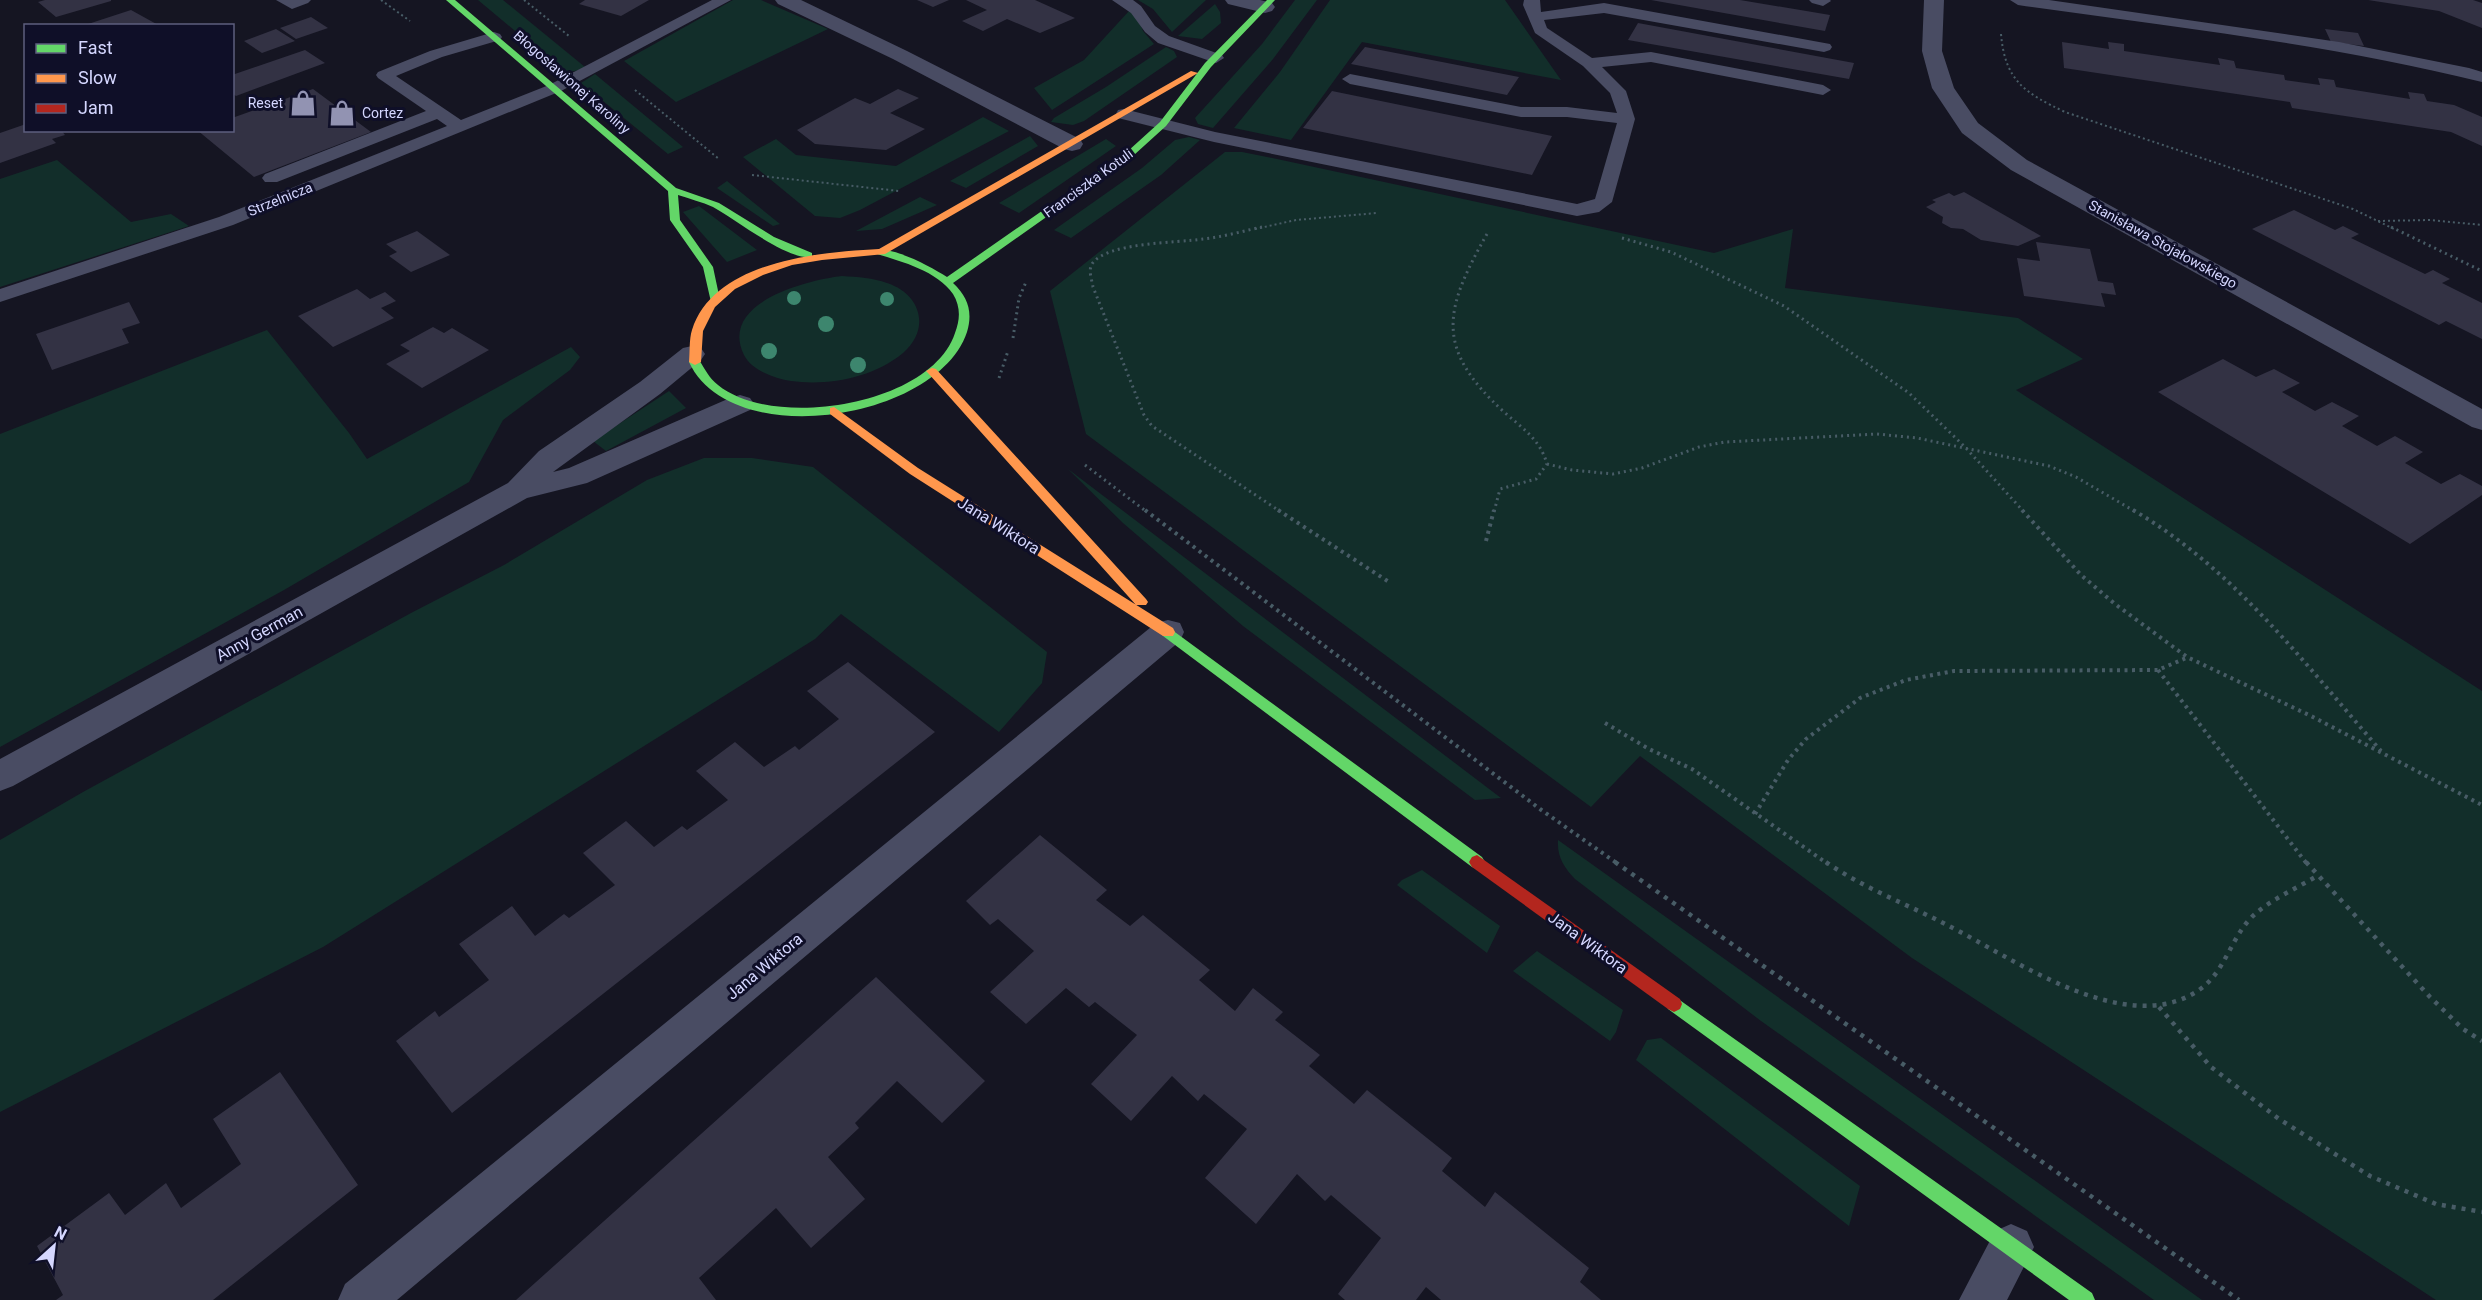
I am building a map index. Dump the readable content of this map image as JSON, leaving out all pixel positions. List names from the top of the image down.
{
  "streets": {
    "street": [
      "Błogosławionej Karoliny",
      "Franciszka Kotuli",
      "Stanisława Stojałowskiego",
      "Jana Wiktora",
      "Anny German"
    ],
    "lane": ["Strzelnicza"]
  },
  "crossings": [
    ["Błogosławionej Karoliny", "Strzelnicza"]
  ],
  "places": {
    "shop": ["Reset", "Cortez"]
  },
  "legend": ["Fast", "Slow", "Jam"],
  "north": "top right"
}
